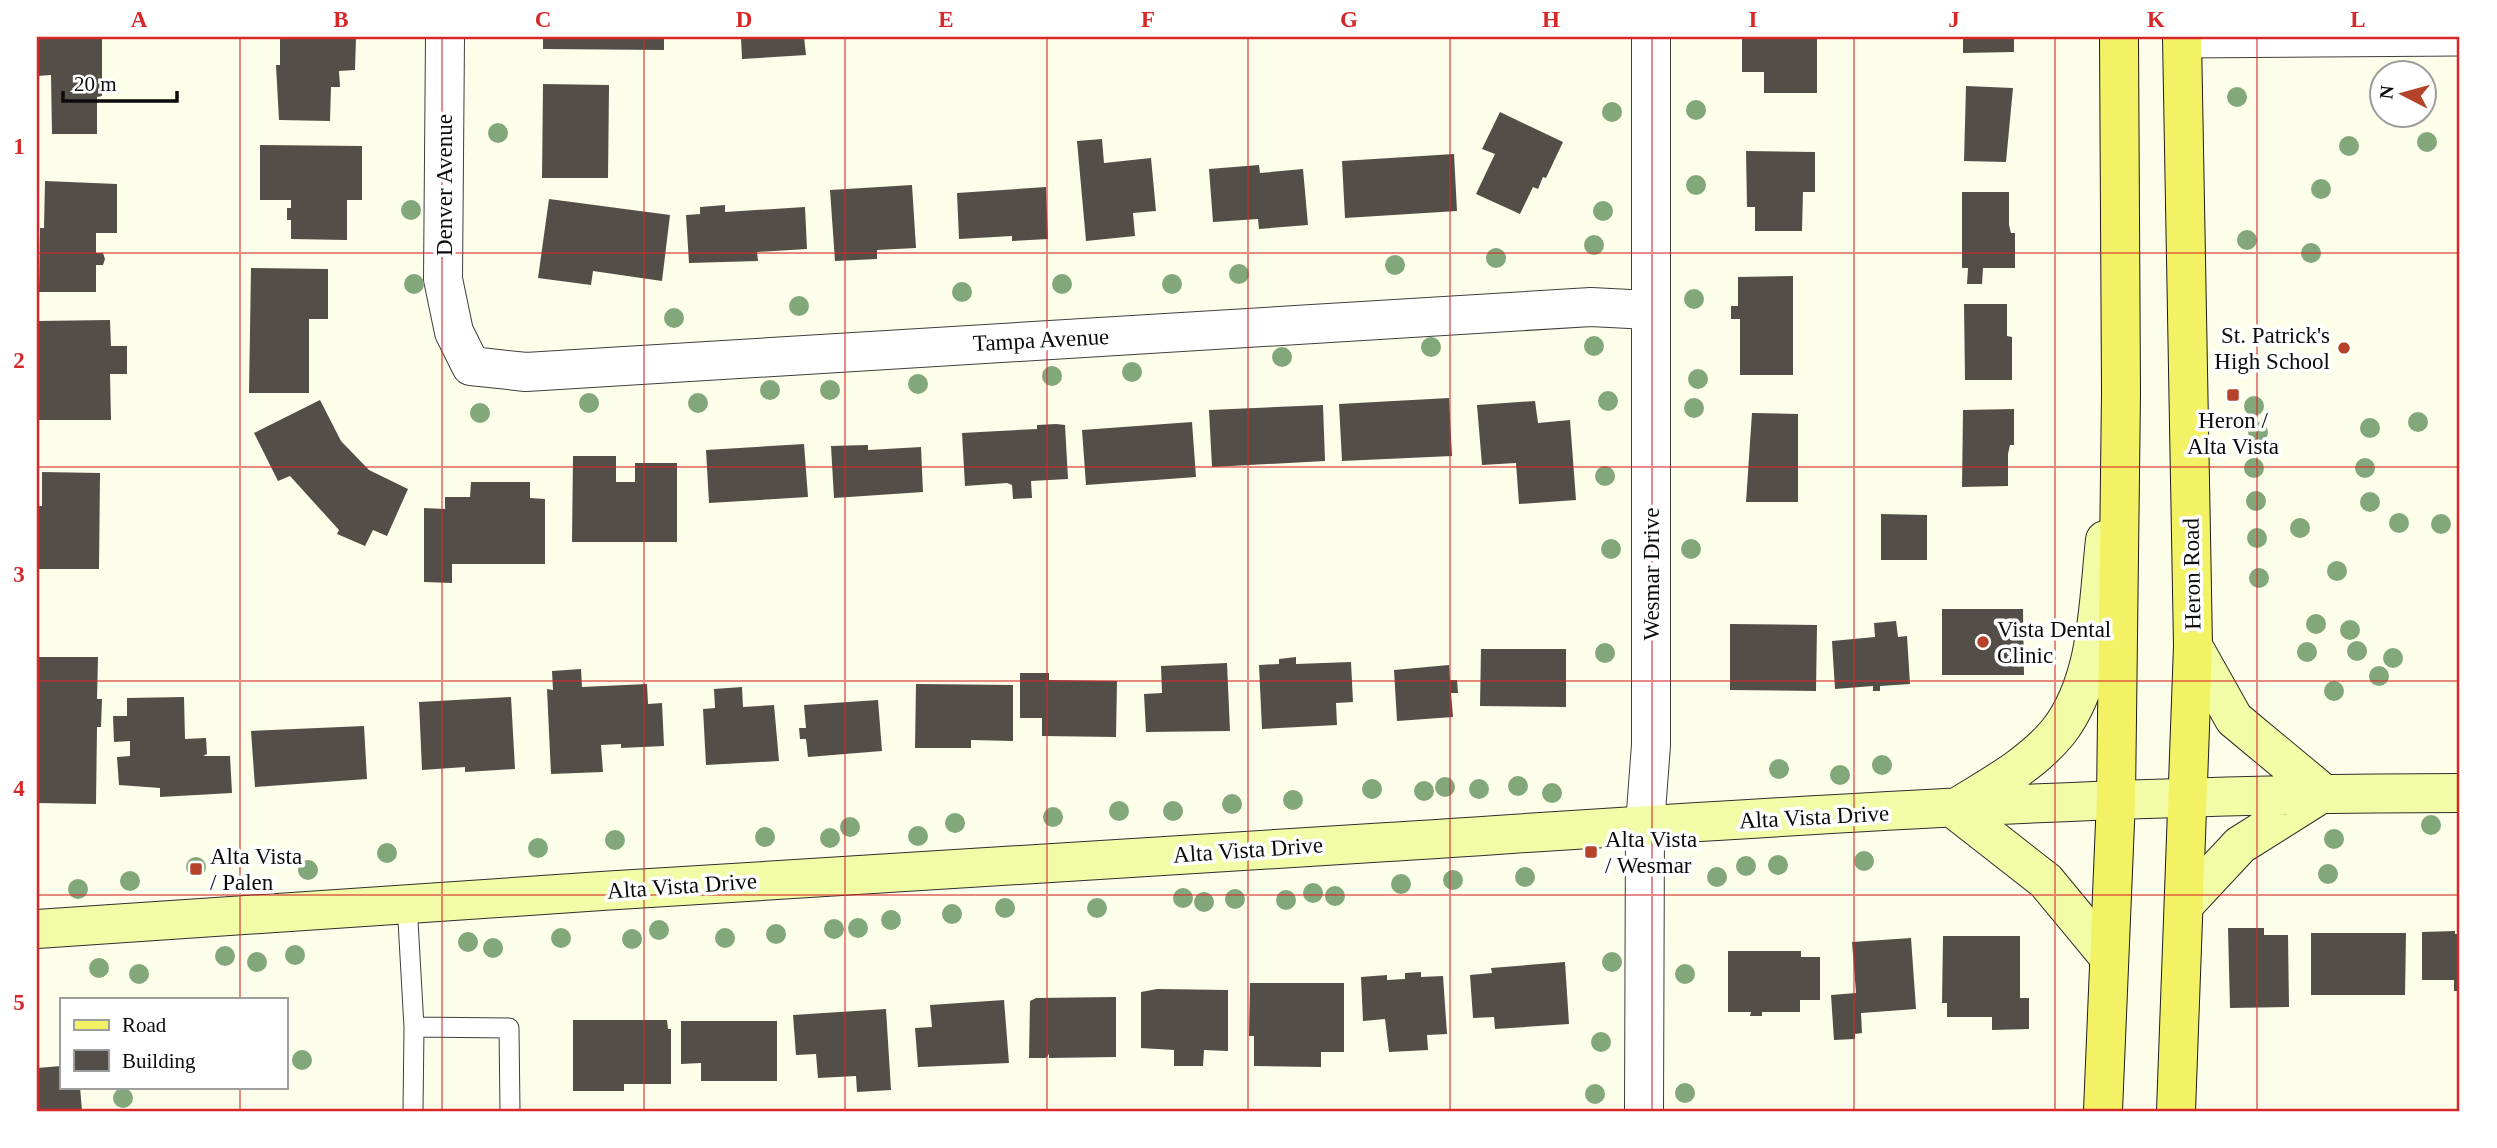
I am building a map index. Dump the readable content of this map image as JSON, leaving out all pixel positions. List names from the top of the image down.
{
  "streets": {
    "main road": ["Heron Road"],
    "street": [
      "Denver Avenue",
      "Tampa Avenue",
      "Wesmar Drive",
      "Alta Vista Drive"
    ]
  },
  "crossings": [
    ["Denver Avenue", "Tampa Avenue"],
    ["Tampa Avenue", "Wesmar Drive"],
    ["Wesmar Drive", "Alta Vista Drive"],
    ["Heron Road", "Alta Vista Drive"]
  ],
  "places": {
    "other": ["St. Patrick's High School", "Vista Dental Clinic"],
    "transit": ["Heron / Alta Vista", "Alta Vista / Wesmar", "Alta Vista / Palen"]
  },
  "legend": ["Road", "Building"],
  "scale_bar": "20 m",
  "north": "left",
  "grid": {
    "columns": [
      "A",
      "B",
      "C",
      "D",
      "E",
      "F",
      "G",
      "H",
      "I",
      "J",
      "K",
      "L"
    ],
    "rows": [
      "1",
      "2",
      "3",
      "4",
      "5"
    ]
  }
}
